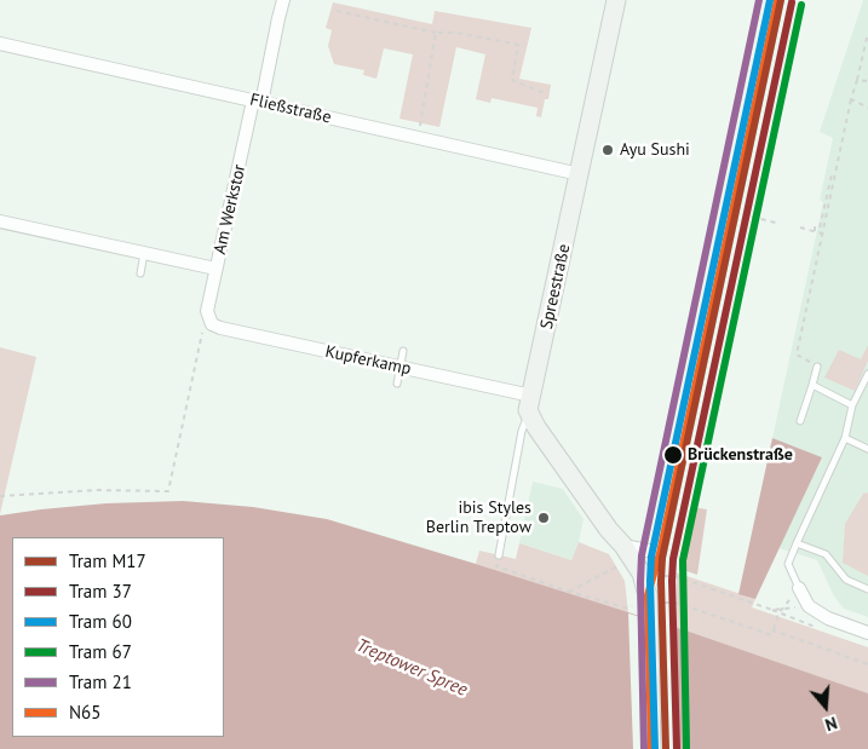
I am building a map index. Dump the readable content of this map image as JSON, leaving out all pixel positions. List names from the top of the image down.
{
  "streets": {
    "main road": ["Spreestraße"],
    "street": ["Fließstraße", "Am Werkstor", "Kupferkamp"]
  },
  "crossings": [
    ["Fließstraße", "Am Werkstor"],
    ["Fließstraße", "Spreestraße"],
    ["Am Werkstor", "Kupferkamp"],
    ["Spreestraße", "Kupferkamp"]
  ],
  "water": ["Treptower Spree"],
  "places": ["Ayu Sushi", "Brückenstraße", "ibis Styles Berlin Treptow"],
  "lines": [
    "tram line M17",
    "tram line 60",
    "tram line 21",
    "transit line N65",
    "tram line 37",
    "tram line 67"
  ],
  "legend": [
    "Tram M17",
    "Tram 37",
    "Tram 60",
    "Tram 67",
    "Tram 21",
    "N65"
  ],
  "north": "bottom"
}
